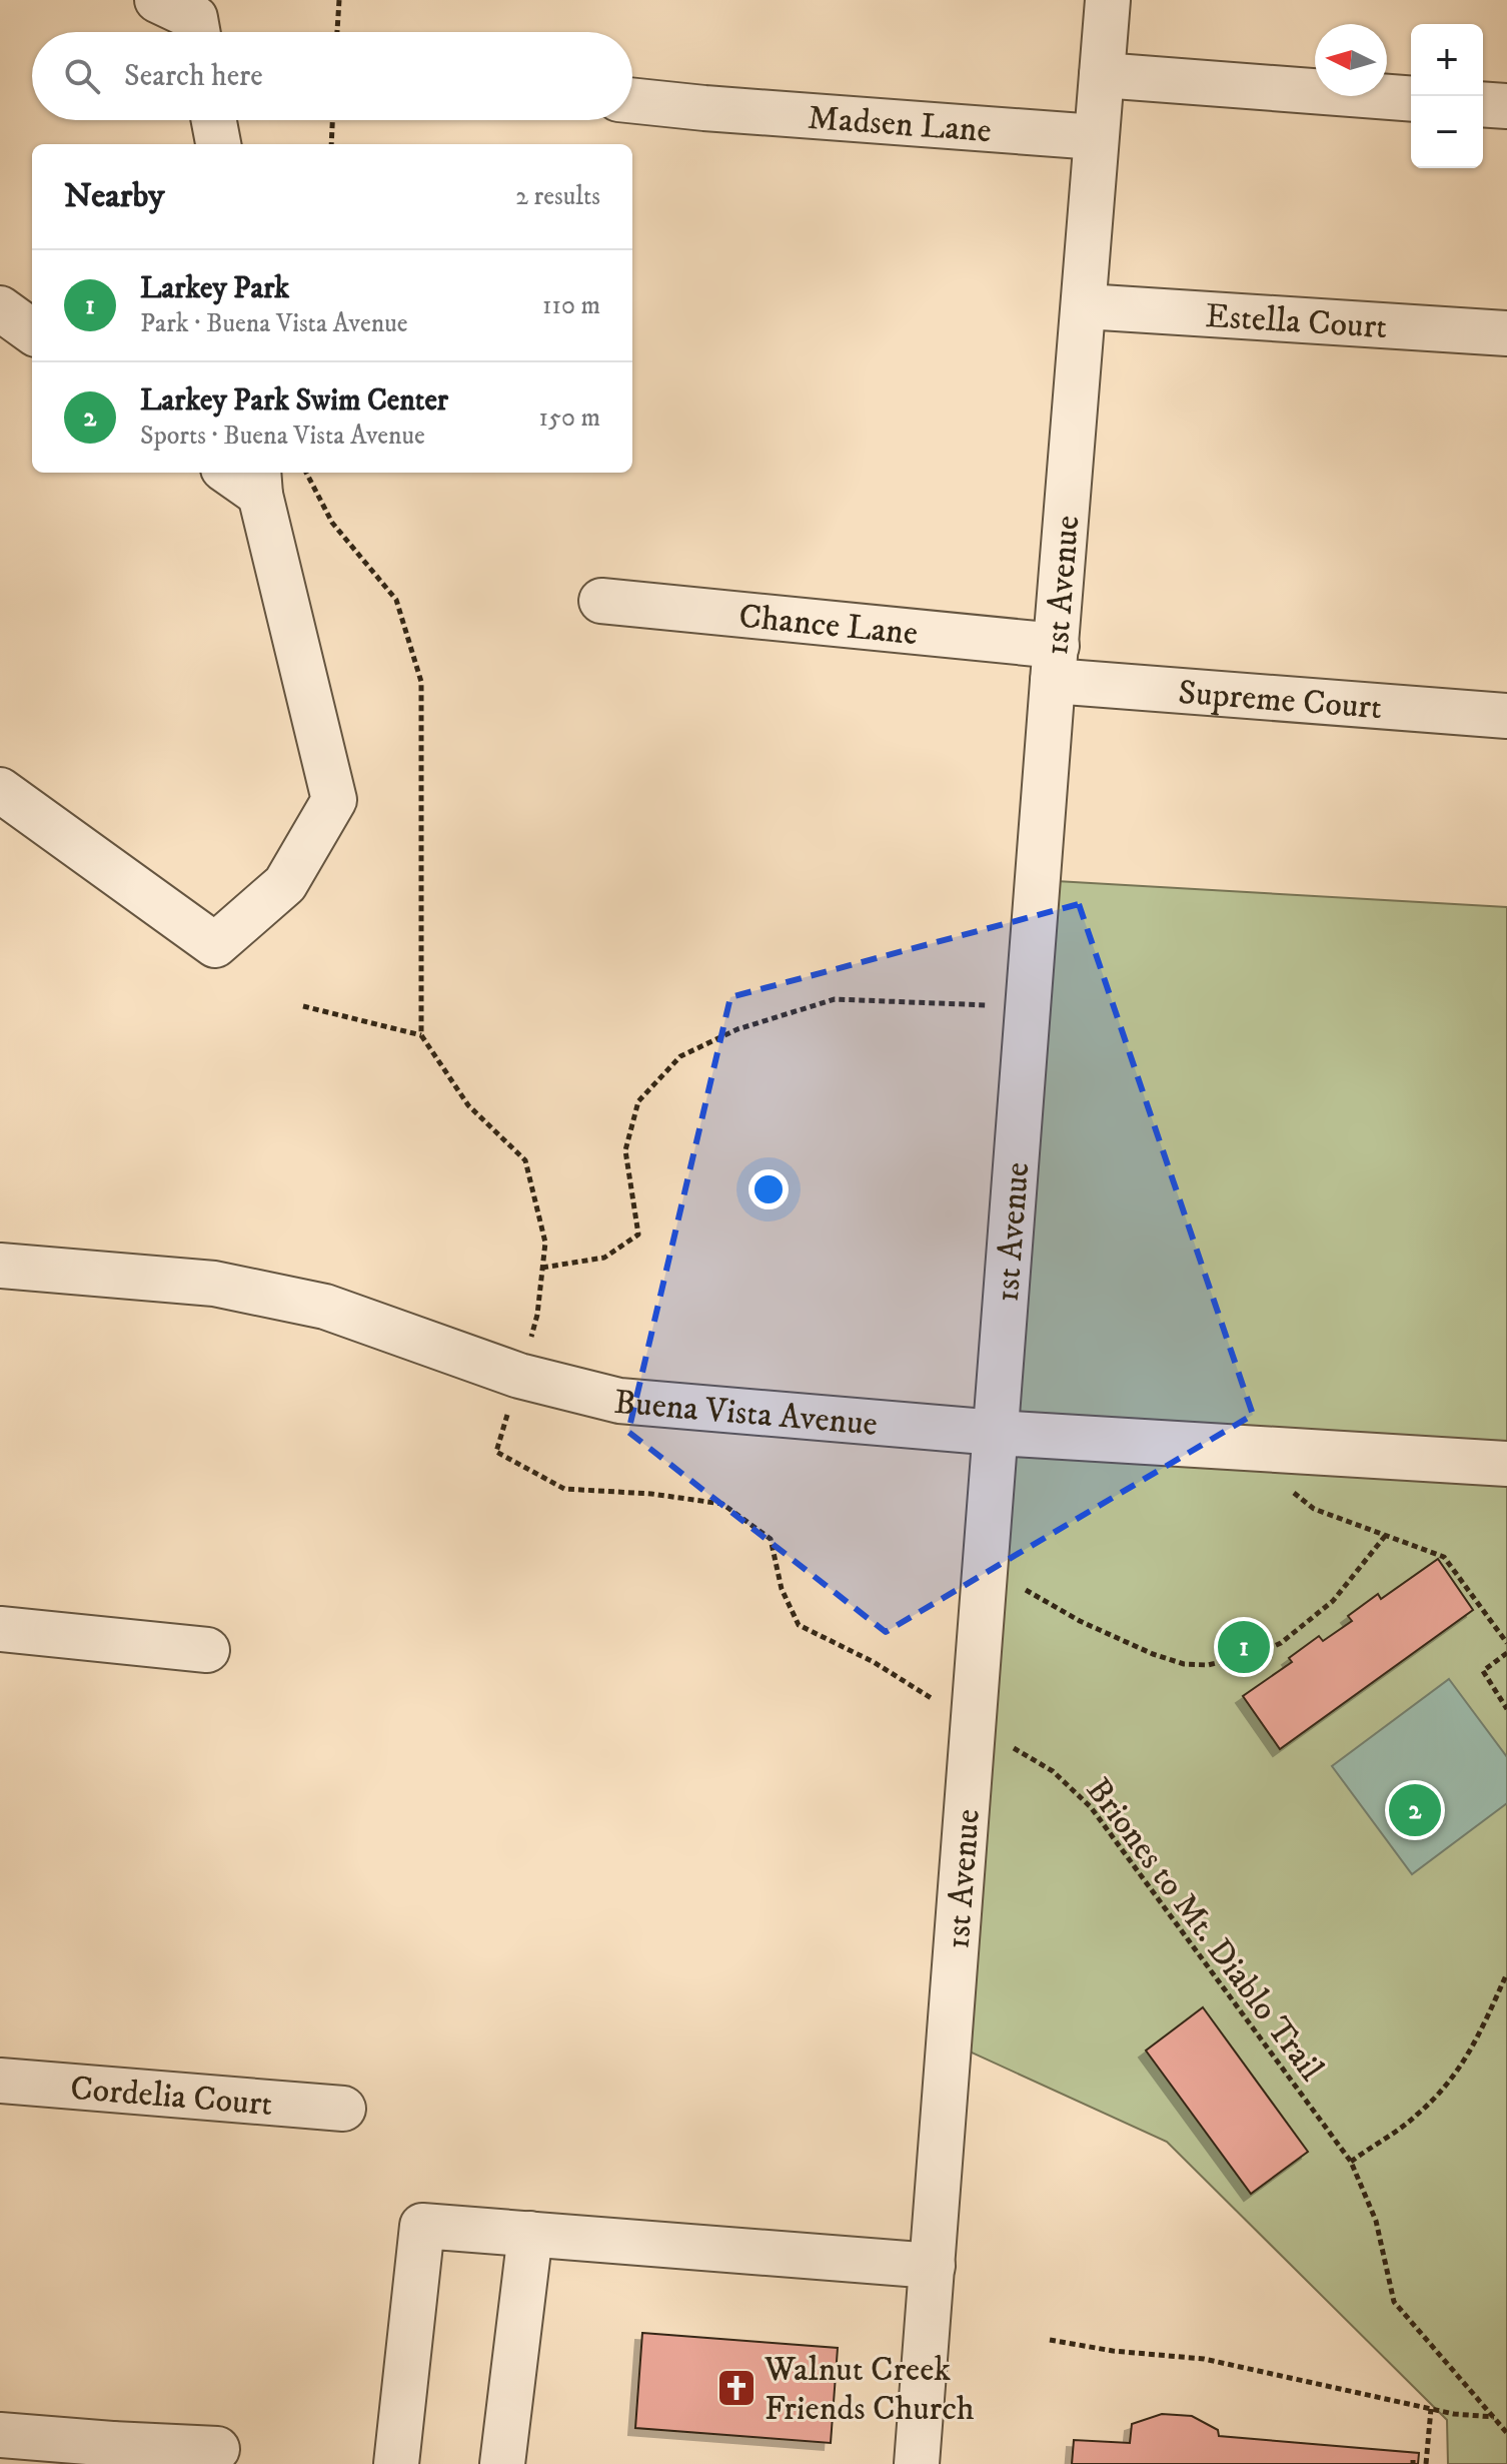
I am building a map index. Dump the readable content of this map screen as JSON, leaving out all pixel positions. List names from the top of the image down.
{
  "streets": {
    "street": [
      "Madsen Lane",
      "Estella Court",
      "1st Avenue",
      "Chance Lane",
      "Supreme Court",
      "Buena Vista Avenue",
      "Cordelia Court"
    ],
    "path": ["Briones to Mt. Diablo Trail"]
  },
  "crossings": [
    ["Madsen Lane", "1st Avenue"],
    ["Estella Court", "1st Avenue"],
    ["1st Avenue", "Chance Lane"],
    ["1st Avenue", "Supreme Court"],
    ["1st Avenue", "Buena Vista Avenue"],
    ["1st Avenue", "Briones to Mt. Diablo Trail"],
    ["Chance Lane", "Supreme Court"],
    ["Buena Vista Avenue", "Briones to Mt. Diablo Trail"]
  ],
  "places": {
    "church": ["Walnut Creek Friends Church"]
  },
  "north": "left",
  "page": {
    "map_buttons": ["+", "−"],
    "search": "Search here",
    "heading": ["Nearby", "2 results"],
    "list": [
      {
        "mark": "1",
        "name": "Larkey Park",
        "note": "Park · Buena Vista Avenue",
        "value": "110 m"
      },
      {
        "mark": "2",
        "name": "Larkey Park Swim Center",
        "note": "Sports · Buena Vista Avenue",
        "value": "150 m"
      }
    ],
    "pins": ["1", "2"]
  }
}
